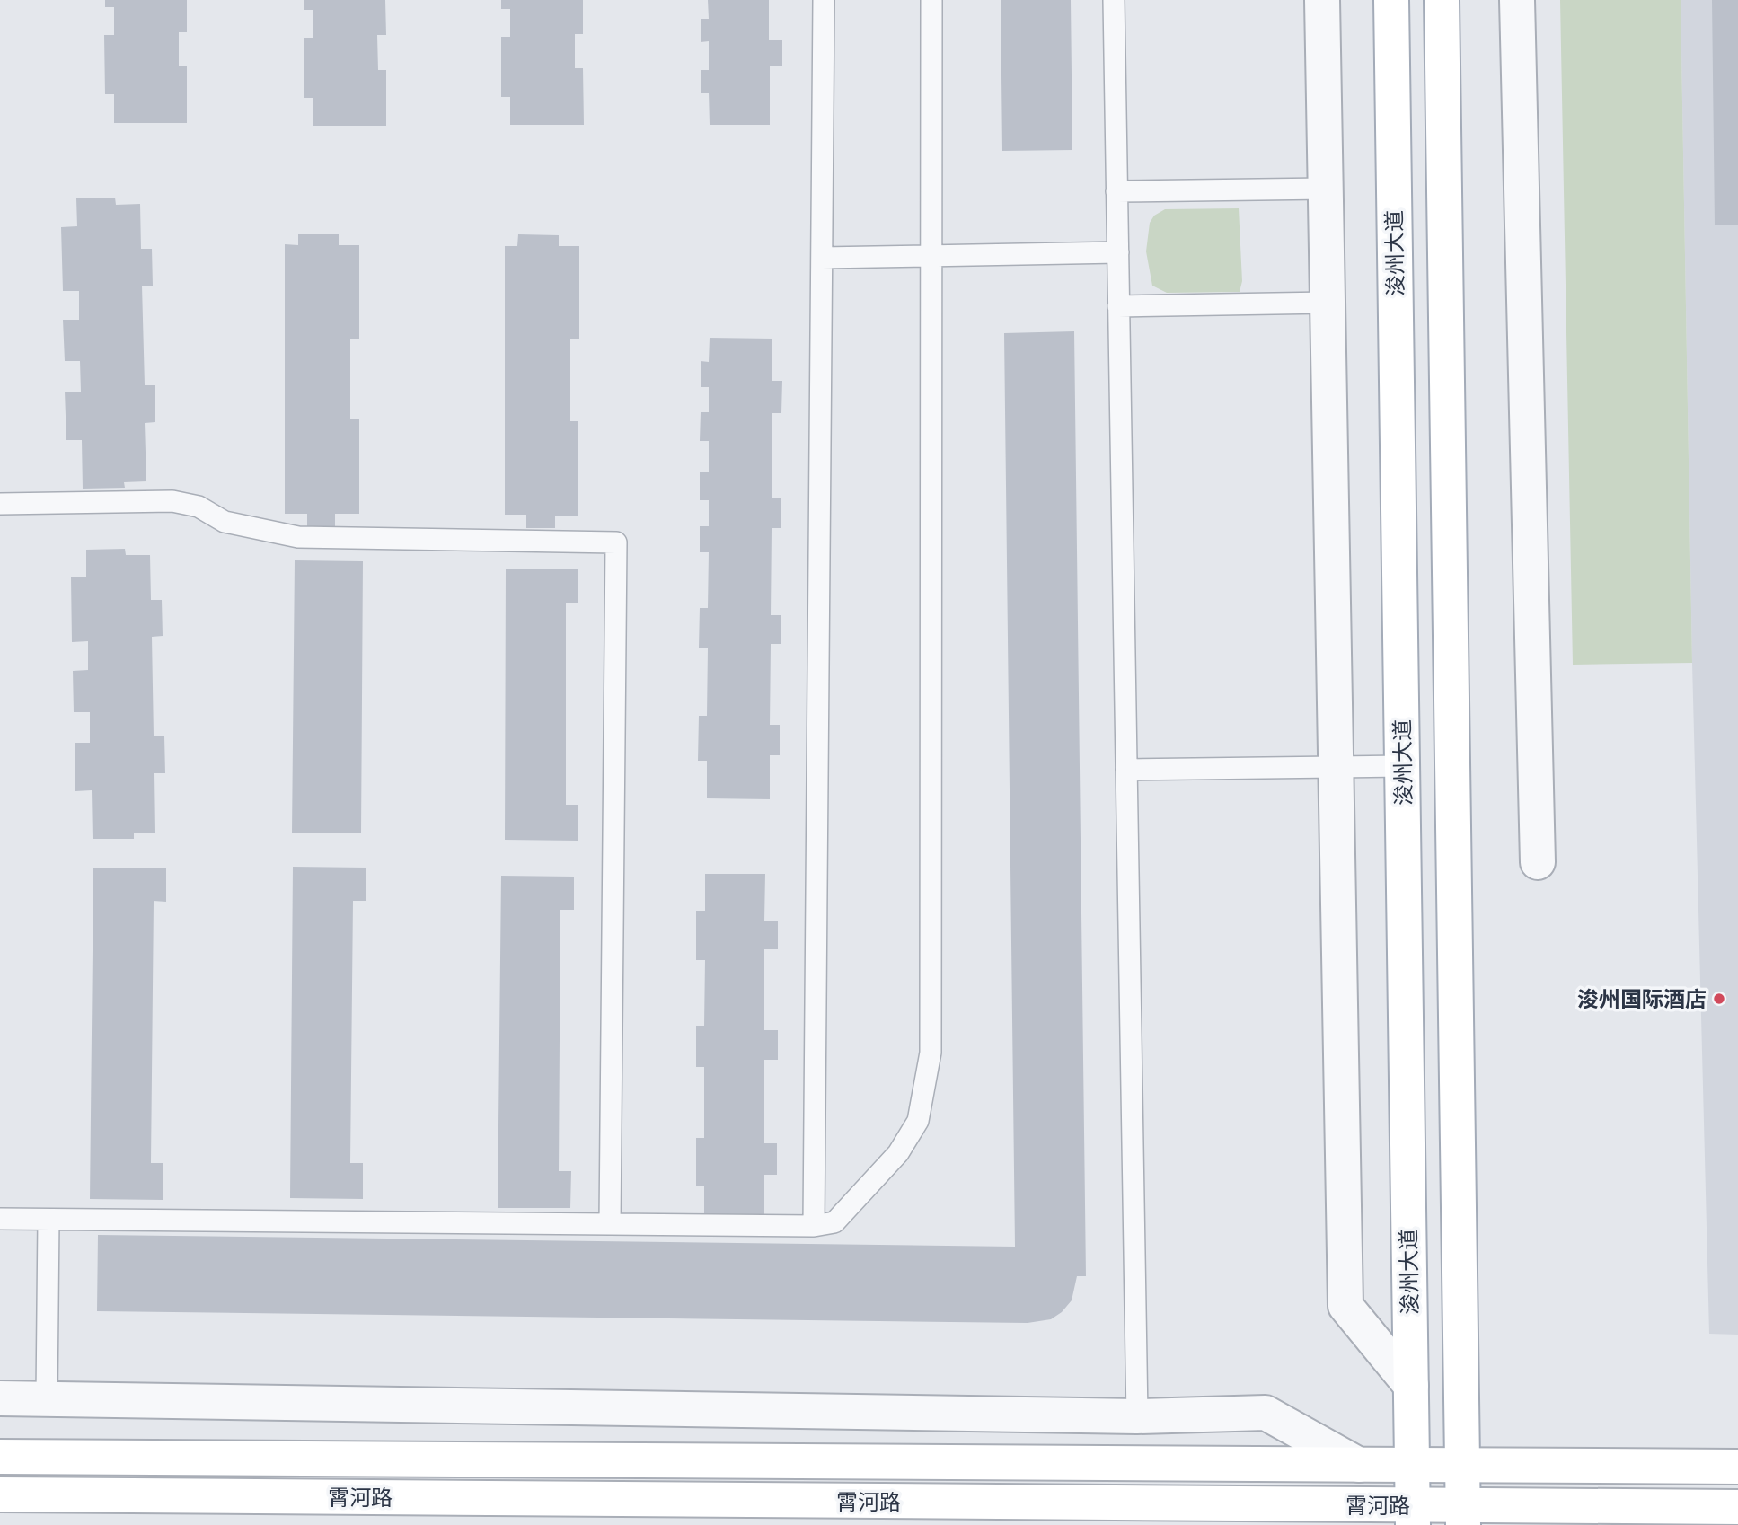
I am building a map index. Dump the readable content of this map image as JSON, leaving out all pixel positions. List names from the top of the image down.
{
  "streets": {
    "main road": ["浚州大道", "霄河路"]
  },
  "crossings": [
    ["浚州大道", "霄河路"]
  ],
  "places": ["浚州国际酒店"]
}
